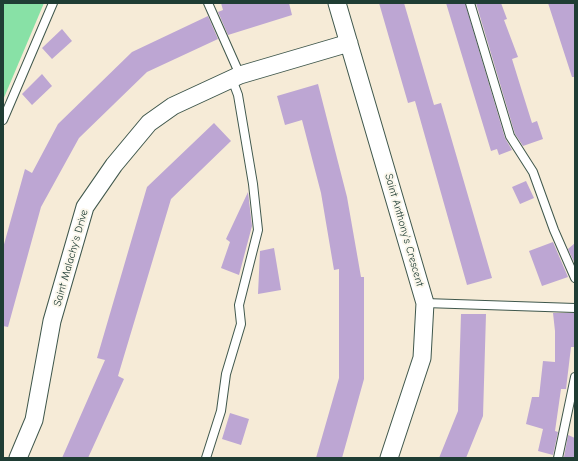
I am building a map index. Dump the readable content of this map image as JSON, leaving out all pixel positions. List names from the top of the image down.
{
  "streets": {
    "street": ["Saint Anthony's Crescent", "Saint Malachy's Drive"]
  },
  "crossings": [
    ["Saint Anthony's Crescent", "Saint Malachy's Drive"]
  ]
}
